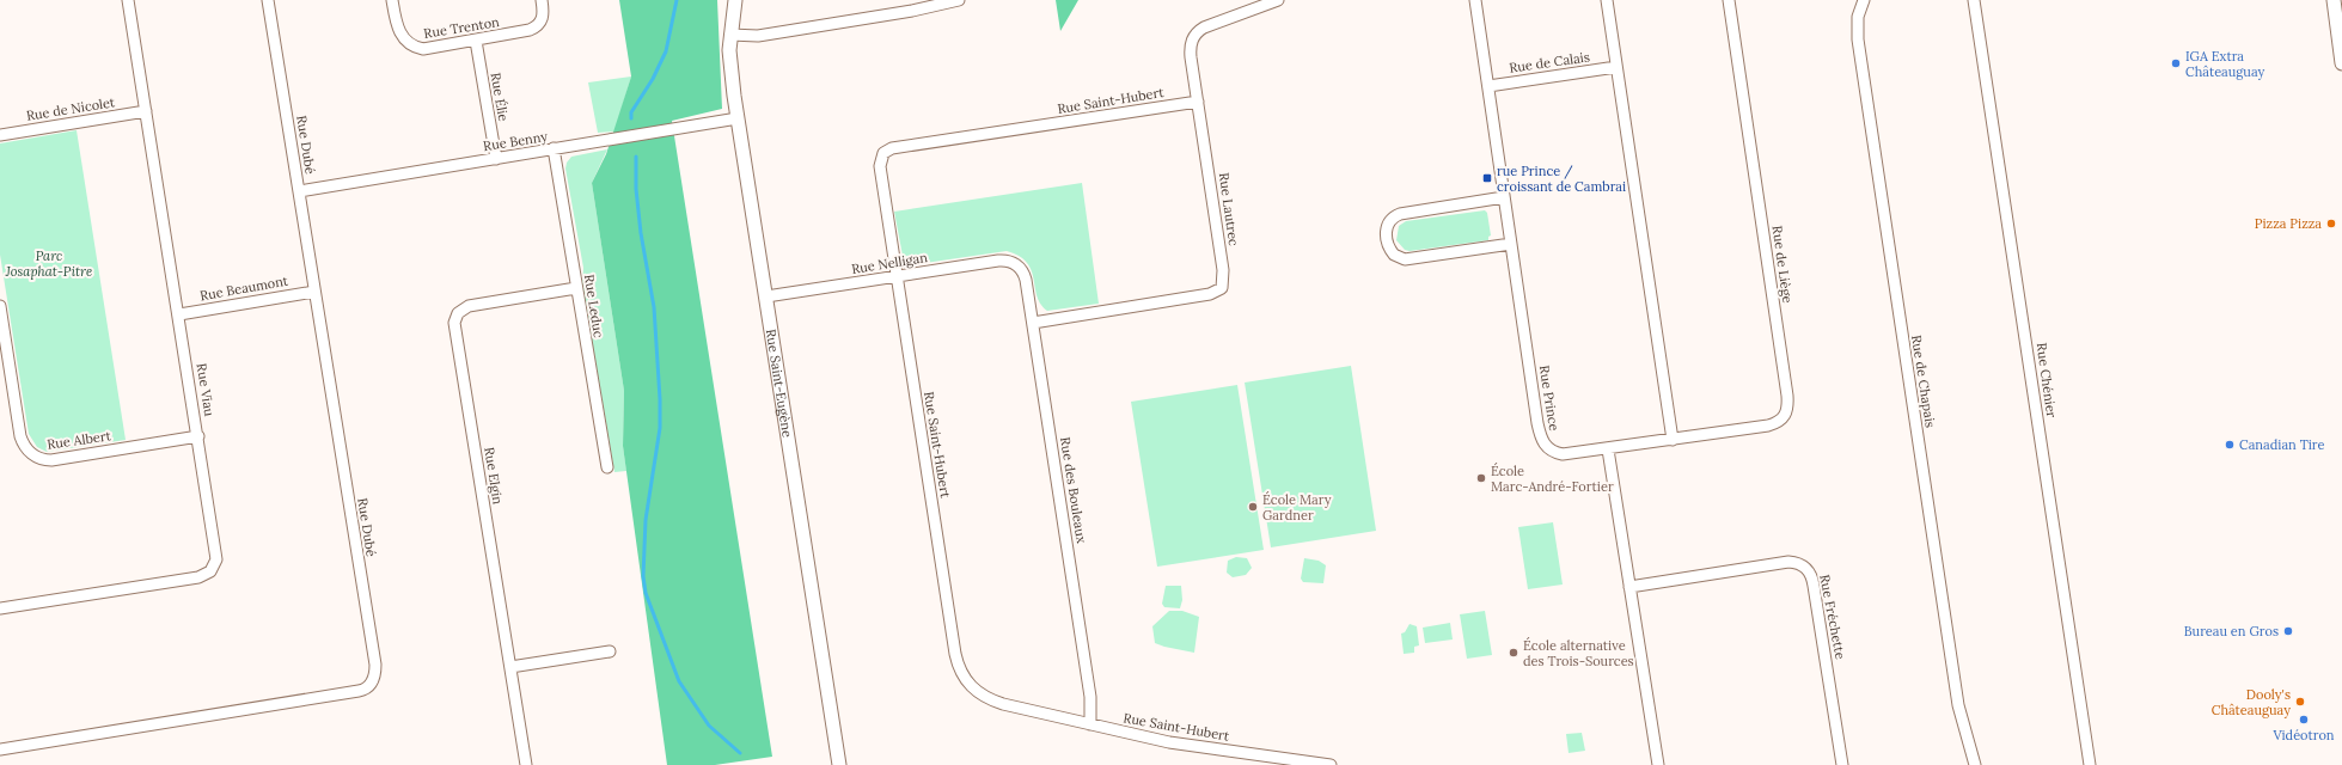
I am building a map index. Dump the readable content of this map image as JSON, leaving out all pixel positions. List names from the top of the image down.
{
  "streets": {
    "street": [
      "Rue Trenton",
      "Rue de Calais",
      "Rue Élie",
      "Rue Saint-Hubert",
      "Rue de Nicolet",
      "Rue Benny",
      "Rue Dubé",
      "Rue Lautrec",
      "Rue Nelligan",
      "Rue de Liège",
      "Rue Beaumont",
      "Rue Leduc",
      "Rue Chénier",
      "Rue de Chapais",
      "Rue Saint-Eugène",
      "Rue Viau",
      "Rue Prince",
      "Rue Albert",
      "Rue Elgin",
      "Rue des Bouleaux",
      "Rue Fréchette"
    ]
  },
  "crossings": [
    ["Rue Trenton", "Rue Élie"],
    ["Rue de Calais", "Rue Prince"],
    ["Rue Élie", "Rue Benny"],
    ["Rue Saint-Hubert", "Rue Lautrec"],
    ["Rue Saint-Hubert", "Rue Nelligan"],
    ["Rue Saint-Hubert", "Rue des Bouleaux"],
    ["Rue de Nicolet", "Rue Viau"],
    ["Rue Benny", "Rue Dubé"],
    ["Rue Benny", "Rue Leduc"],
    ["Rue Benny", "Rue Saint-Eugène"],
    ["Rue Dubé", "Rue Beaumont"],
    ["Rue Lautrec", "Rue des Bouleaux"],
    ["Rue Nelligan", "Rue Saint-Eugène"],
    ["Rue Nelligan", "Rue des Bouleaux"],
    ["Rue de Liège", "Rue Prince"],
    ["Rue Beaumont", "Rue Viau"],
    ["Rue Leduc", "Rue Elgin"],
    ["Rue Viau", "Rue Albert"]
  ],
  "parks": ["Parc Josaphat-Pitre"],
  "places": {
    "other": [
      "IGA Extra Châteauguay",
      "Pizza Pizza",
      "Canadian Tire",
      "École Marc-André-Fortier",
      "École Mary Gardner",
      "Bureau en Gros",
      "École alternative des Trois-Sources",
      "Dooly's Châteauguay",
      "Vidéotron"
    ],
    "transit": ["rue Prince / croissant de Cambrai"]
  }
}
